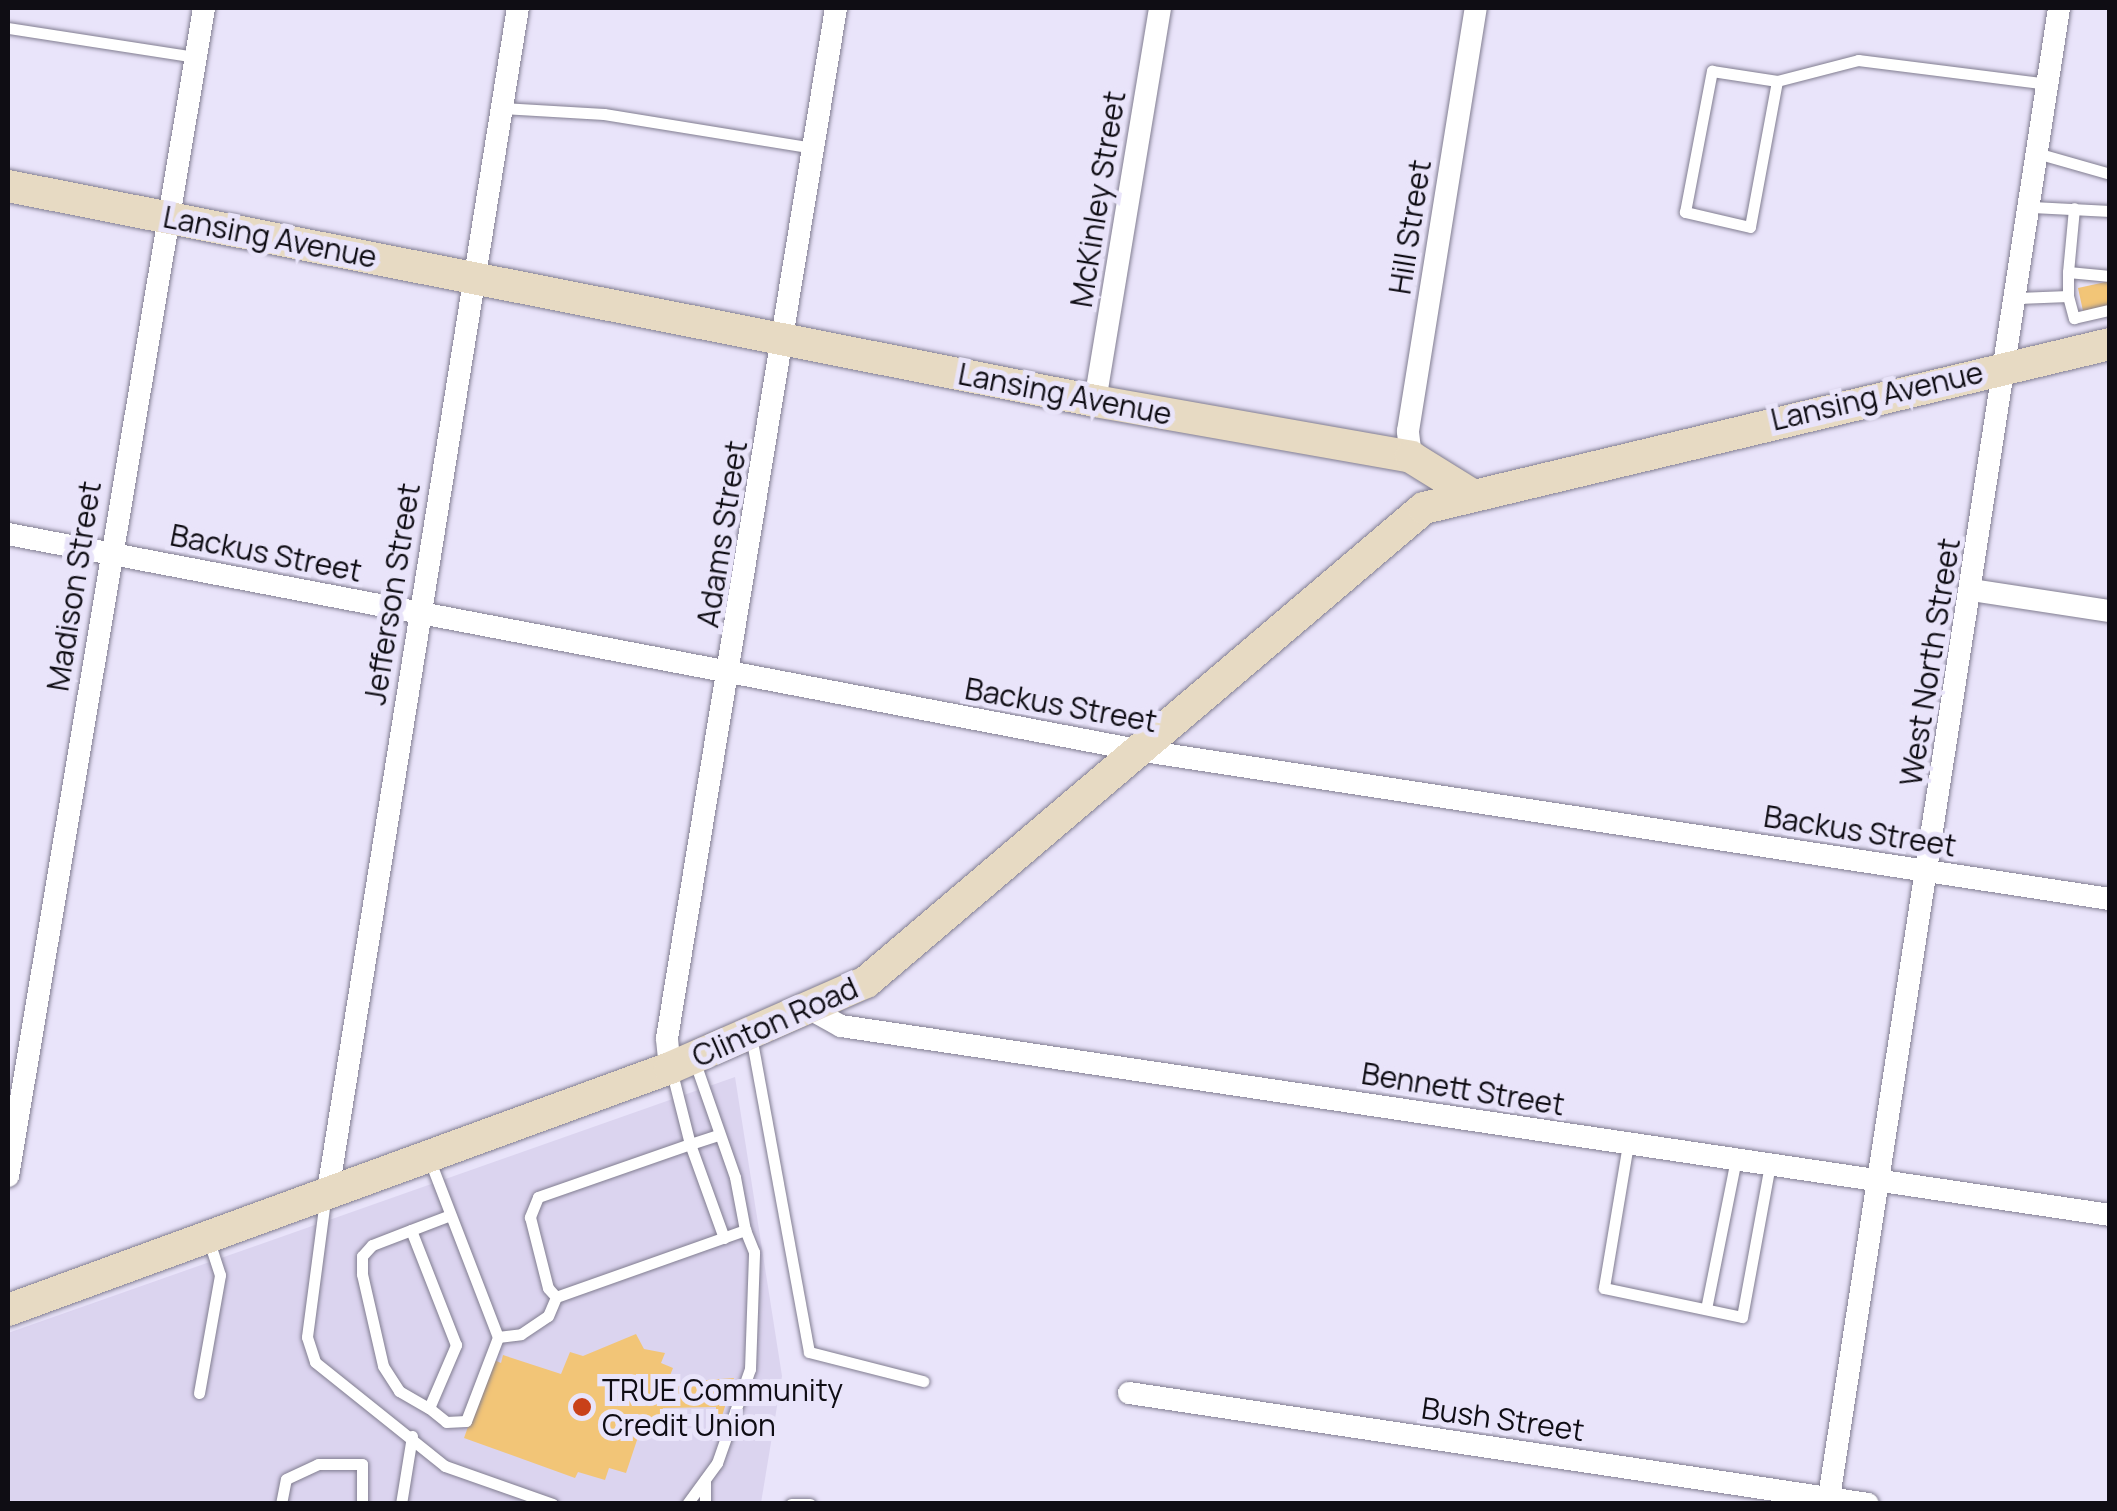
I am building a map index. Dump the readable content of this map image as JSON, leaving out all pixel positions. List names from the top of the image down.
{
  "streets": {
    "main road": ["Lansing Avenue", "Clinton Road"],
    "street": [
      "McKinley Street",
      "Hill Street",
      "Adams Street",
      "Backus Street",
      "Madison Street",
      "Jefferson Street",
      "West North Street",
      "Bennett Street",
      "Bush Street"
    ]
  },
  "crossings": [
    ["McKinley Street", "Lansing Avenue"],
    ["Hill Street", "Lansing Avenue"],
    ["Lansing Avenue", "Adams Street"],
    ["Lansing Avenue", "Madison Street"],
    ["Lansing Avenue", "Jefferson Street"],
    ["Lansing Avenue", "West North Street"],
    ["Lansing Avenue", "Clinton Road"],
    ["Adams Street", "Backus Street"],
    ["Adams Street", "Clinton Road"],
    ["Backus Street", "Madison Street"],
    ["Backus Street", "Jefferson Street"],
    ["Backus Street", "West North Street"],
    ["Backus Street", "Clinton Road"],
    ["Jefferson Street", "Clinton Road"],
    ["West North Street", "Bennett Street"],
    ["West North Street", "Bush Street"],
    ["Clinton Road", "Bennett Street"]
  ],
  "places": ["TRUE Community Credit Union"]
}
